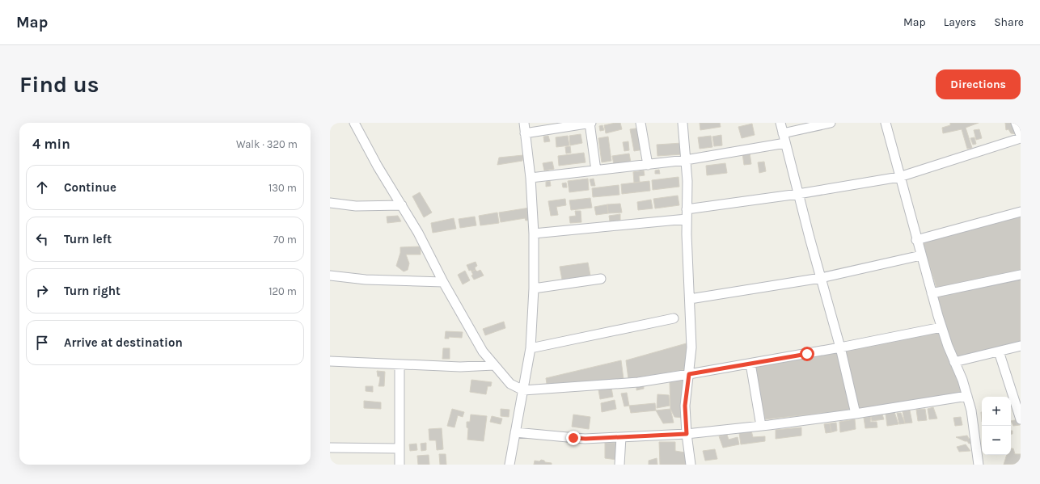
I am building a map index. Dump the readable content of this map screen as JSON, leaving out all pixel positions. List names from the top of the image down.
{
  "page": {
    "header": "Map",
    "nav": ["Map", "Layers", "Share"],
    "buttons": "Directions",
    "title": "Find us",
    "heading": ["4 min", "Walk · 320 m"],
    "list": [
      ["Continue", "130 m"],
      ["Turn left", "70 m"],
      ["Turn right", "120 m"],
      "Arrive at destination"
    ],
    "map_buttons": ["+", "−"]
  }
}
